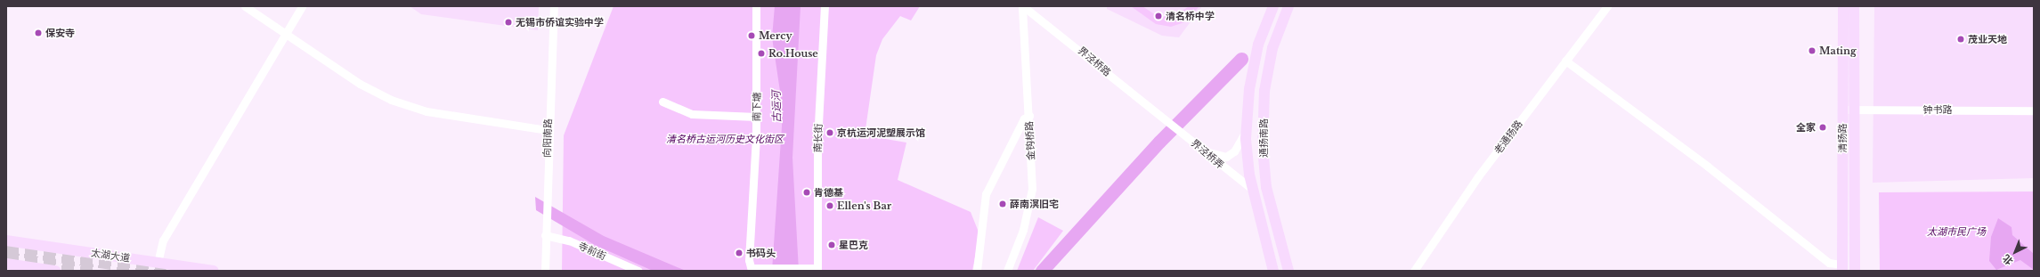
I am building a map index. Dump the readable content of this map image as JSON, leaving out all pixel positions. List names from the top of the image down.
{
  "streets": {
    "main road": ["通扬南路", "清扬路", "太湖大道"],
    "street": [
      "界泾桥路",
      "南下塘",
      "钟书路",
      "老通扬路",
      "向阳南路",
      "南长街",
      "金钩桥路",
      "界泾桥弄",
      "寺前街"
    ]
  },
  "crossings": [
    ["界泾桥路", "金钩桥路"],
    ["界泾桥路", "界泾桥弄"],
    ["钟书路", "清扬路"],
    ["向阳南路", "寺前街"],
    ["通扬南路", "界泾桥弄"]
  ],
  "water": ["古运河"],
  "parks": ["清名桥古运河历史文化街区", "太湖市民广场"],
  "places": [
    "清名桥中学",
    "无锡市侨谊实验中学",
    "保安寺",
    "Mercy",
    "茂业天地",
    "Mating",
    "Ro.House",
    "全家",
    "京杭运河泥塑展示馆",
    "肯德基",
    "薛南溟旧宅",
    "Ellen's Bar",
    "星巴克",
    "书码头"
  ],
  "north": "bottom left"
}
